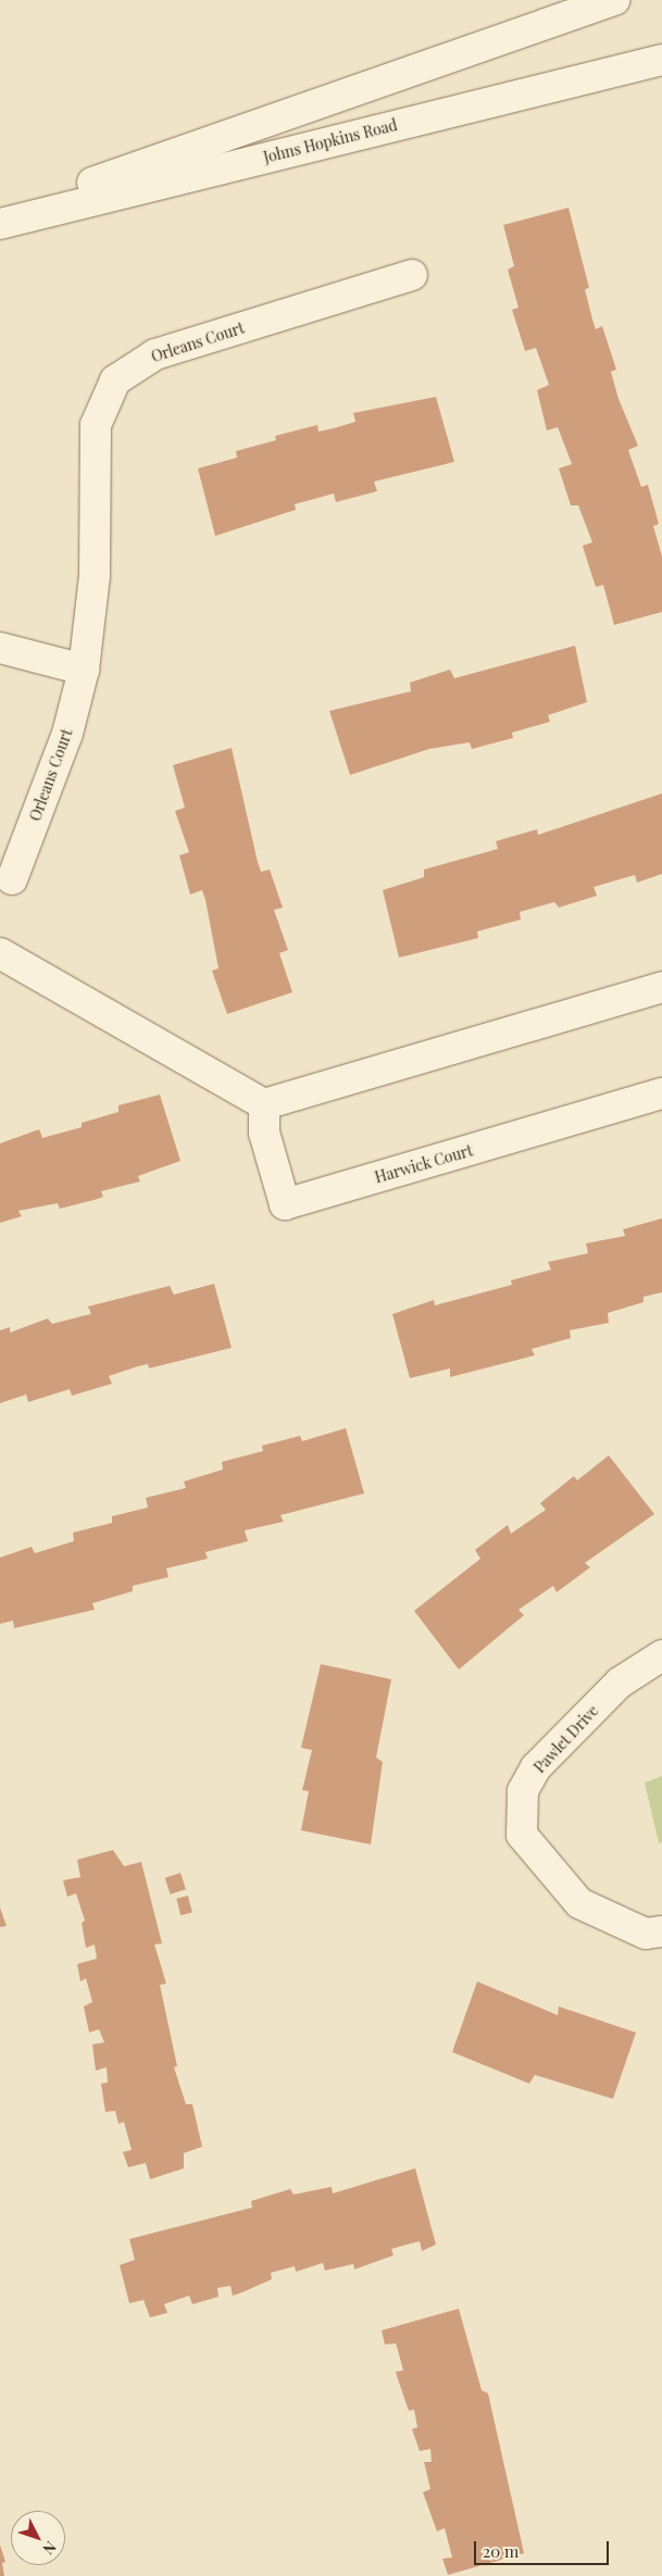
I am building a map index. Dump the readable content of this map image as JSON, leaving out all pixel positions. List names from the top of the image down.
{
  "streets": {
    "street": [
      "Johns Hopkins Road",
      "Orleans Court",
      "Harwick Court",
      "Pawlet Drive"
    ]
  },
  "scale_bar": "20 m",
  "north": "bottom right"
}
